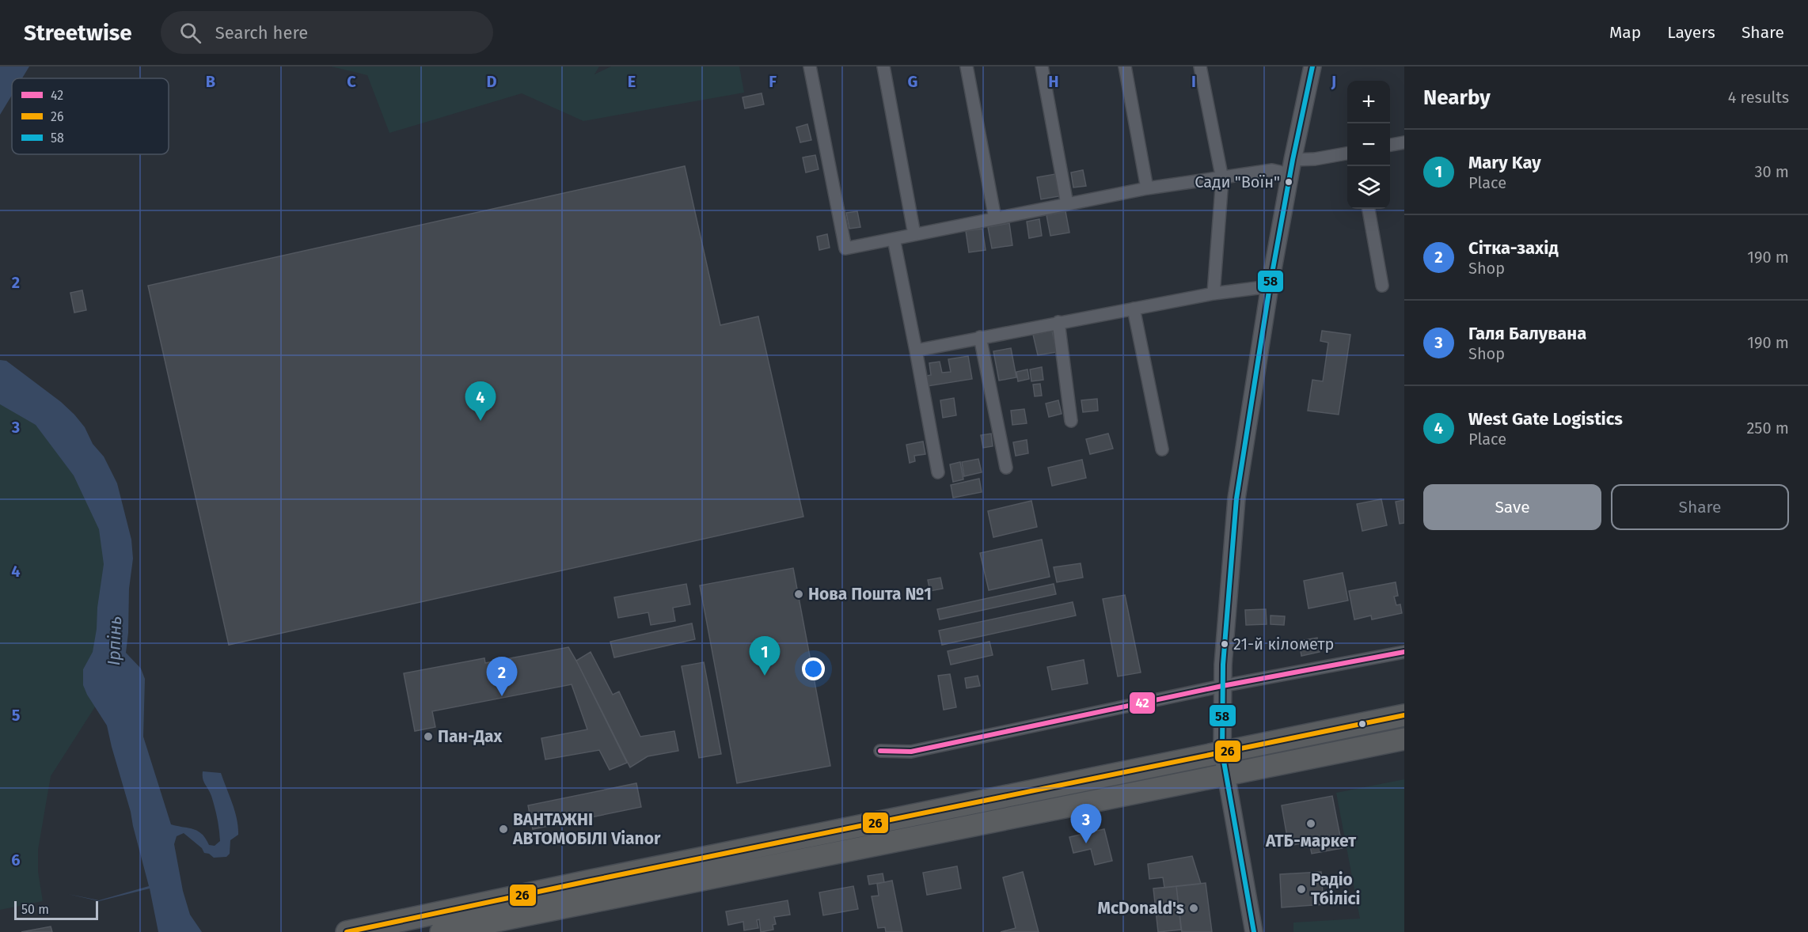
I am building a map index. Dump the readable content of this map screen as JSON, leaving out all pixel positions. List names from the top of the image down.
{
  "water": ["Ірпінь"],
  "places": [
    "Сади \"Воїн\"",
    "Нова Пошта №1",
    "21-й кілометр",
    "Пан-Дах",
    "АТБ-маркет",
    "ВАНТАЖНІ АВТОМОБІЛІ Vianor",
    "Радіо Тбілісі",
    "McDonald's"
  ],
  "lines": ["transit line 58", "transit line 42", "transit line 26"],
  "legend": ["42", "26", "58"],
  "scale_bar": "50 m",
  "page": {
    "header": "Streetwise",
    "search": "Search here",
    "nav": ["Map", "Layers", "Share"],
    "heading": ["Nearby", "4 results"],
    "map_buttons": ["+", "−"],
    "list": [
      {
        "mark": "1",
        "name": "Mary Kay",
        "note": "Place",
        "value": "30 m"
      },
      {
        "mark": "2",
        "name": "Сітка-захід",
        "note": "Shop",
        "value": "190 m"
      },
      {
        "mark": "3",
        "name": "Галя Балувана",
        "note": "Shop",
        "value": "190 m"
      },
      {
        "mark": "4",
        "name": "West Gate Logistics",
        "note": "Place",
        "value": "250 m"
      }
    ],
    "pins": [
      "4",
      "1",
      "2",
      "3"
    ],
    "buttons": ["Save", "Share"],
    "scale": "50 m"
  },
  "grid": {
    "columns": [
      "B",
      "C",
      "D",
      "E",
      "F",
      "G",
      "H",
      "I",
      "J"
    ],
    "rows": [
      "2",
      "3",
      "4",
      "5",
      "6"
    ]
  }
}
